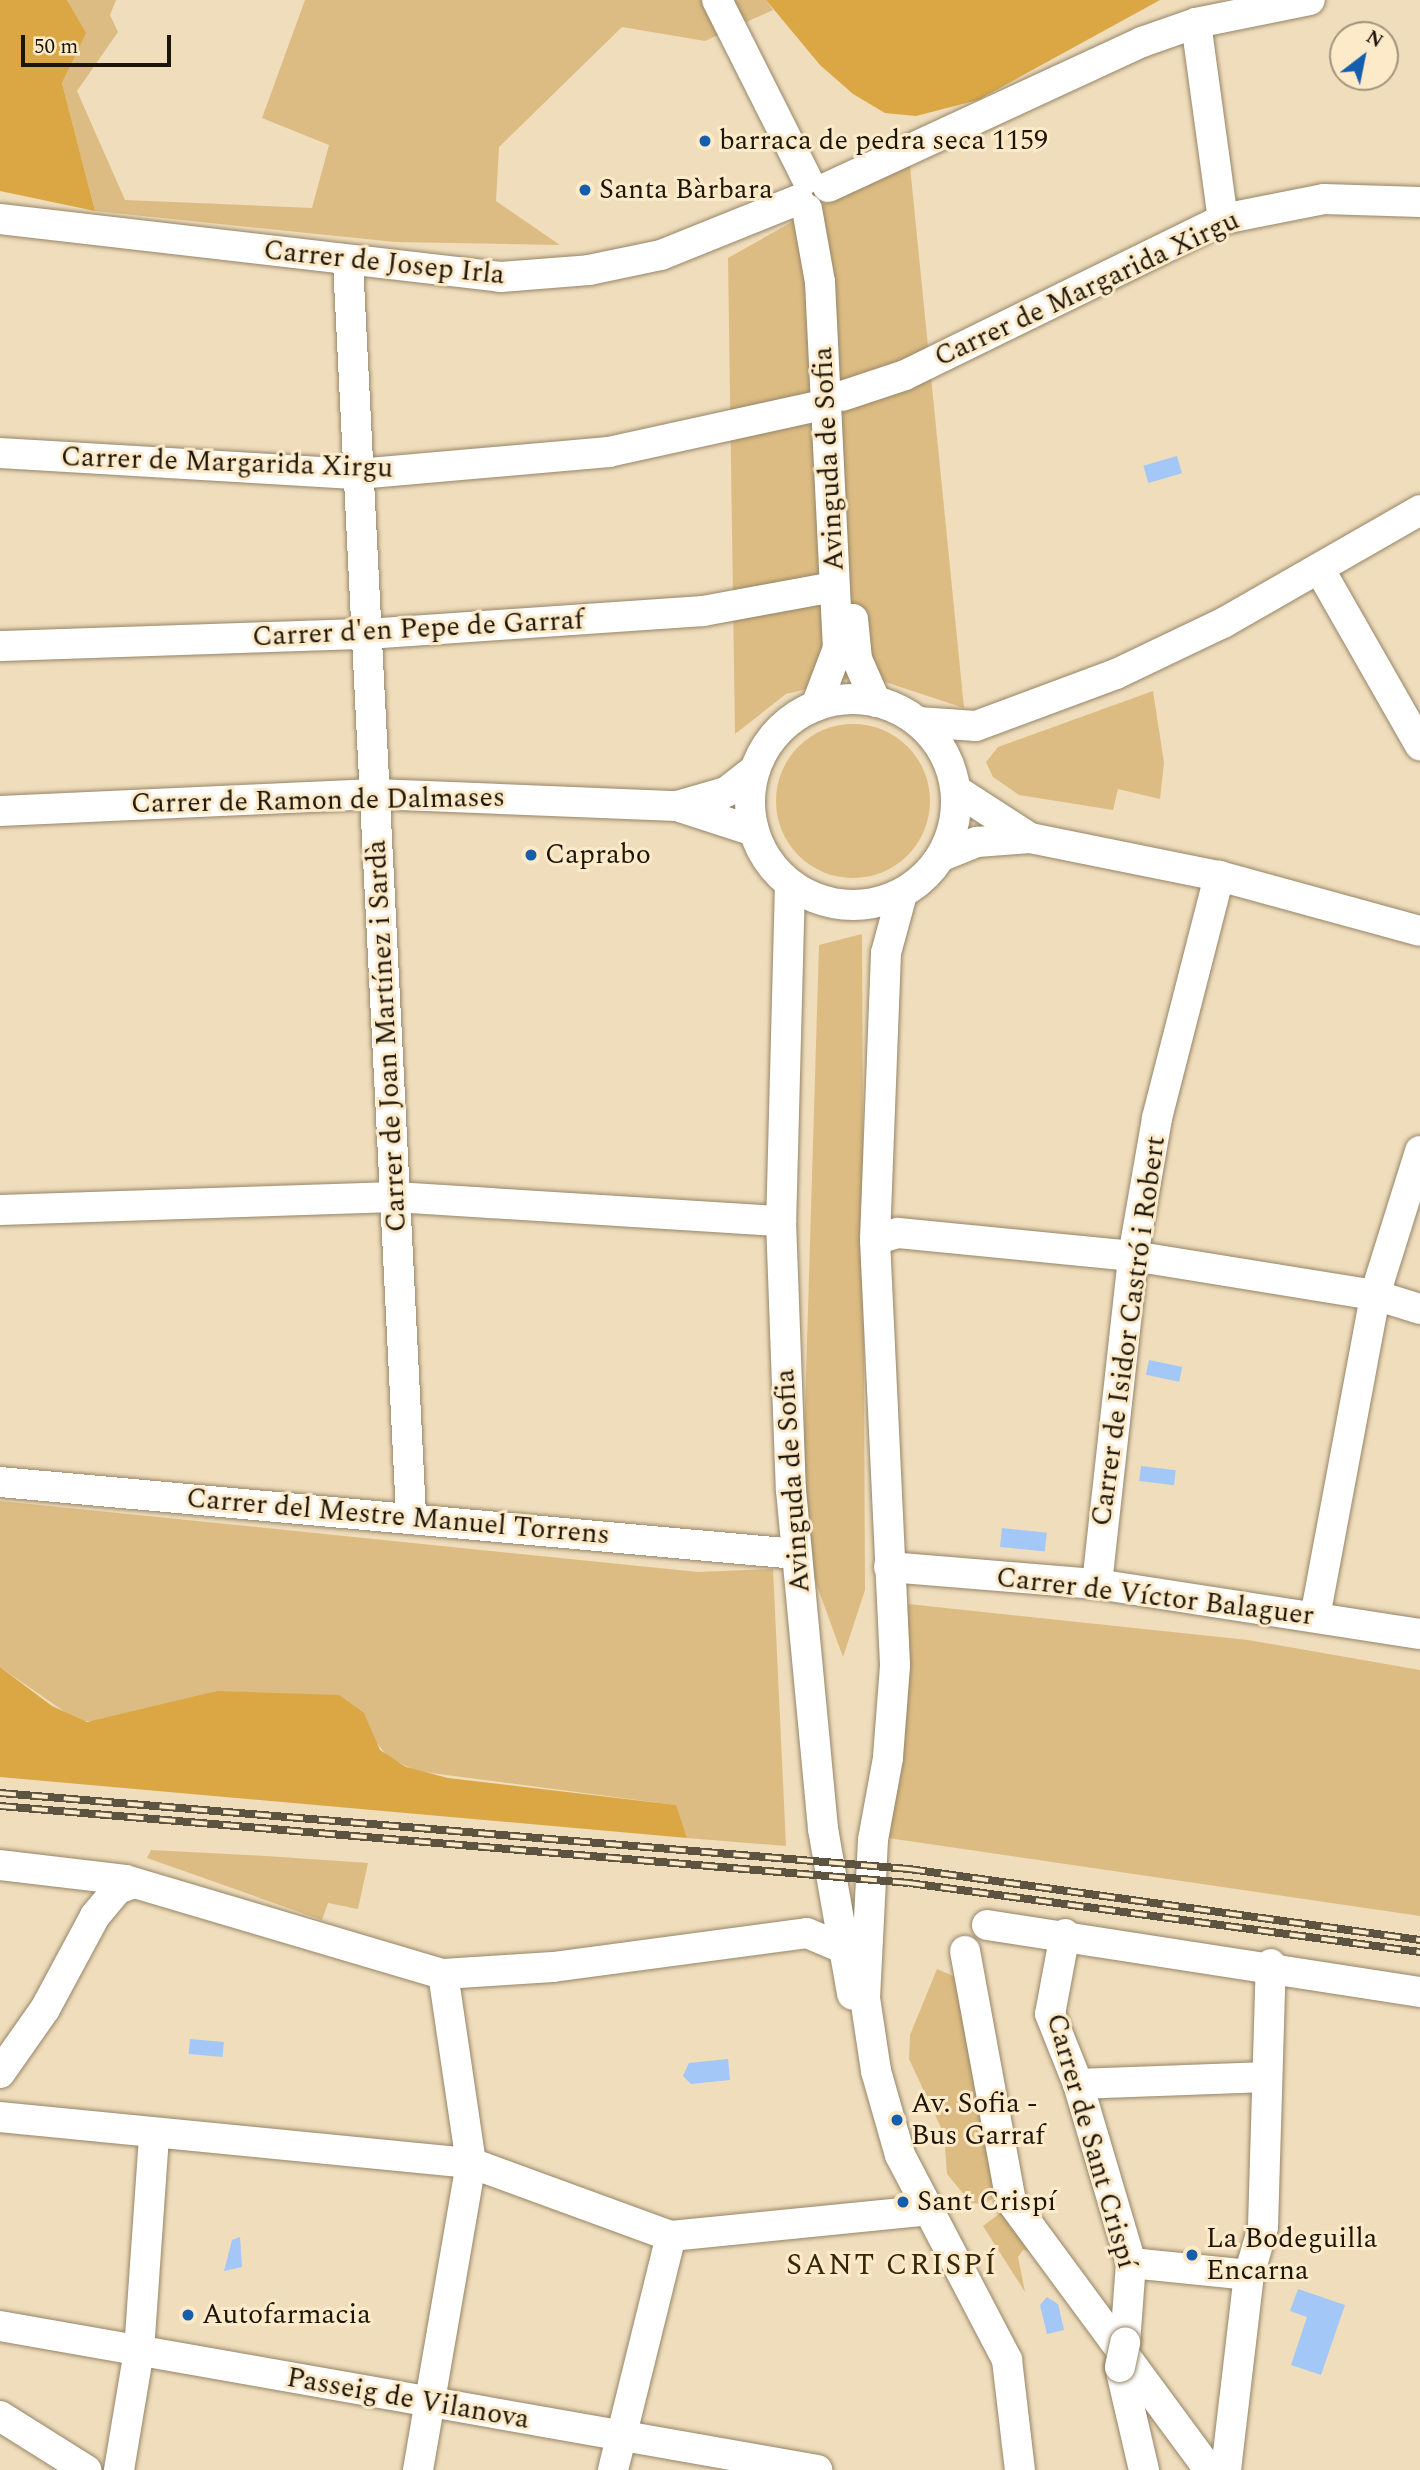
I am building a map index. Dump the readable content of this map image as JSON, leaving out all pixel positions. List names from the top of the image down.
{
  "streets": {
    "street": [
      "Carrer de Josep Irla",
      "Carrer de Margarida Xirgu",
      "Avinguda de Sofia",
      "Carrer d'en Pepe de Garraf",
      "Carrer de Ramon de Dalmases",
      "Carrer de Joan Martínez i Sardà",
      "Carrer de Isidor Castró i Robert",
      "Carrer del Mestre Manuel Torrens",
      "Carrer de Víctor Balaguer",
      "Carrer de Sant Crispí",
      "Passeig de Vilanova"
    ]
  },
  "crossings": [
    ["Carrer de Josep Irla", "Avinguda de Sofia"],
    ["Carrer de Josep Irla", "Carrer de Joan Martínez i Sardà"],
    ["Carrer de Margarida Xirgu", "Avinguda de Sofia"],
    ["Carrer de Margarida Xirgu", "Carrer de Joan Martínez i Sardà"],
    ["Avinguda de Sofia", "Carrer d'en Pepe de Garraf"],
    ["Avinguda de Sofia", "Carrer de Ramon de Dalmases"],
    ["Avinguda de Sofia", "Carrer del Mestre Manuel Torrens"],
    ["Avinguda de Sofia", "Carrer de Víctor Balaguer"],
    ["Carrer d'en Pepe de Garraf", "Carrer de Joan Martínez i Sardà"],
    ["Carrer de Ramon de Dalmases", "Carrer de Joan Martínez i Sardà"],
    ["Carrer de Joan Martínez i Sardà", "Carrer del Mestre Manuel Torrens"],
    ["Carrer de Isidor Castró i Robert", "Carrer de Víctor Balaguer"]
  ],
  "districts": ["SANT CRISPÍ"],
  "places": [
    "barraca de pedra seca 1159",
    "Santa Bàrbara",
    "Caprabo",
    "Av. Sofia - Bus Garraf",
    "Sant Crispí",
    "La Bodeguilla Encarna",
    "Autofarmacia"
  ],
  "scale_bar": "50 m",
  "north": "top right"
}
